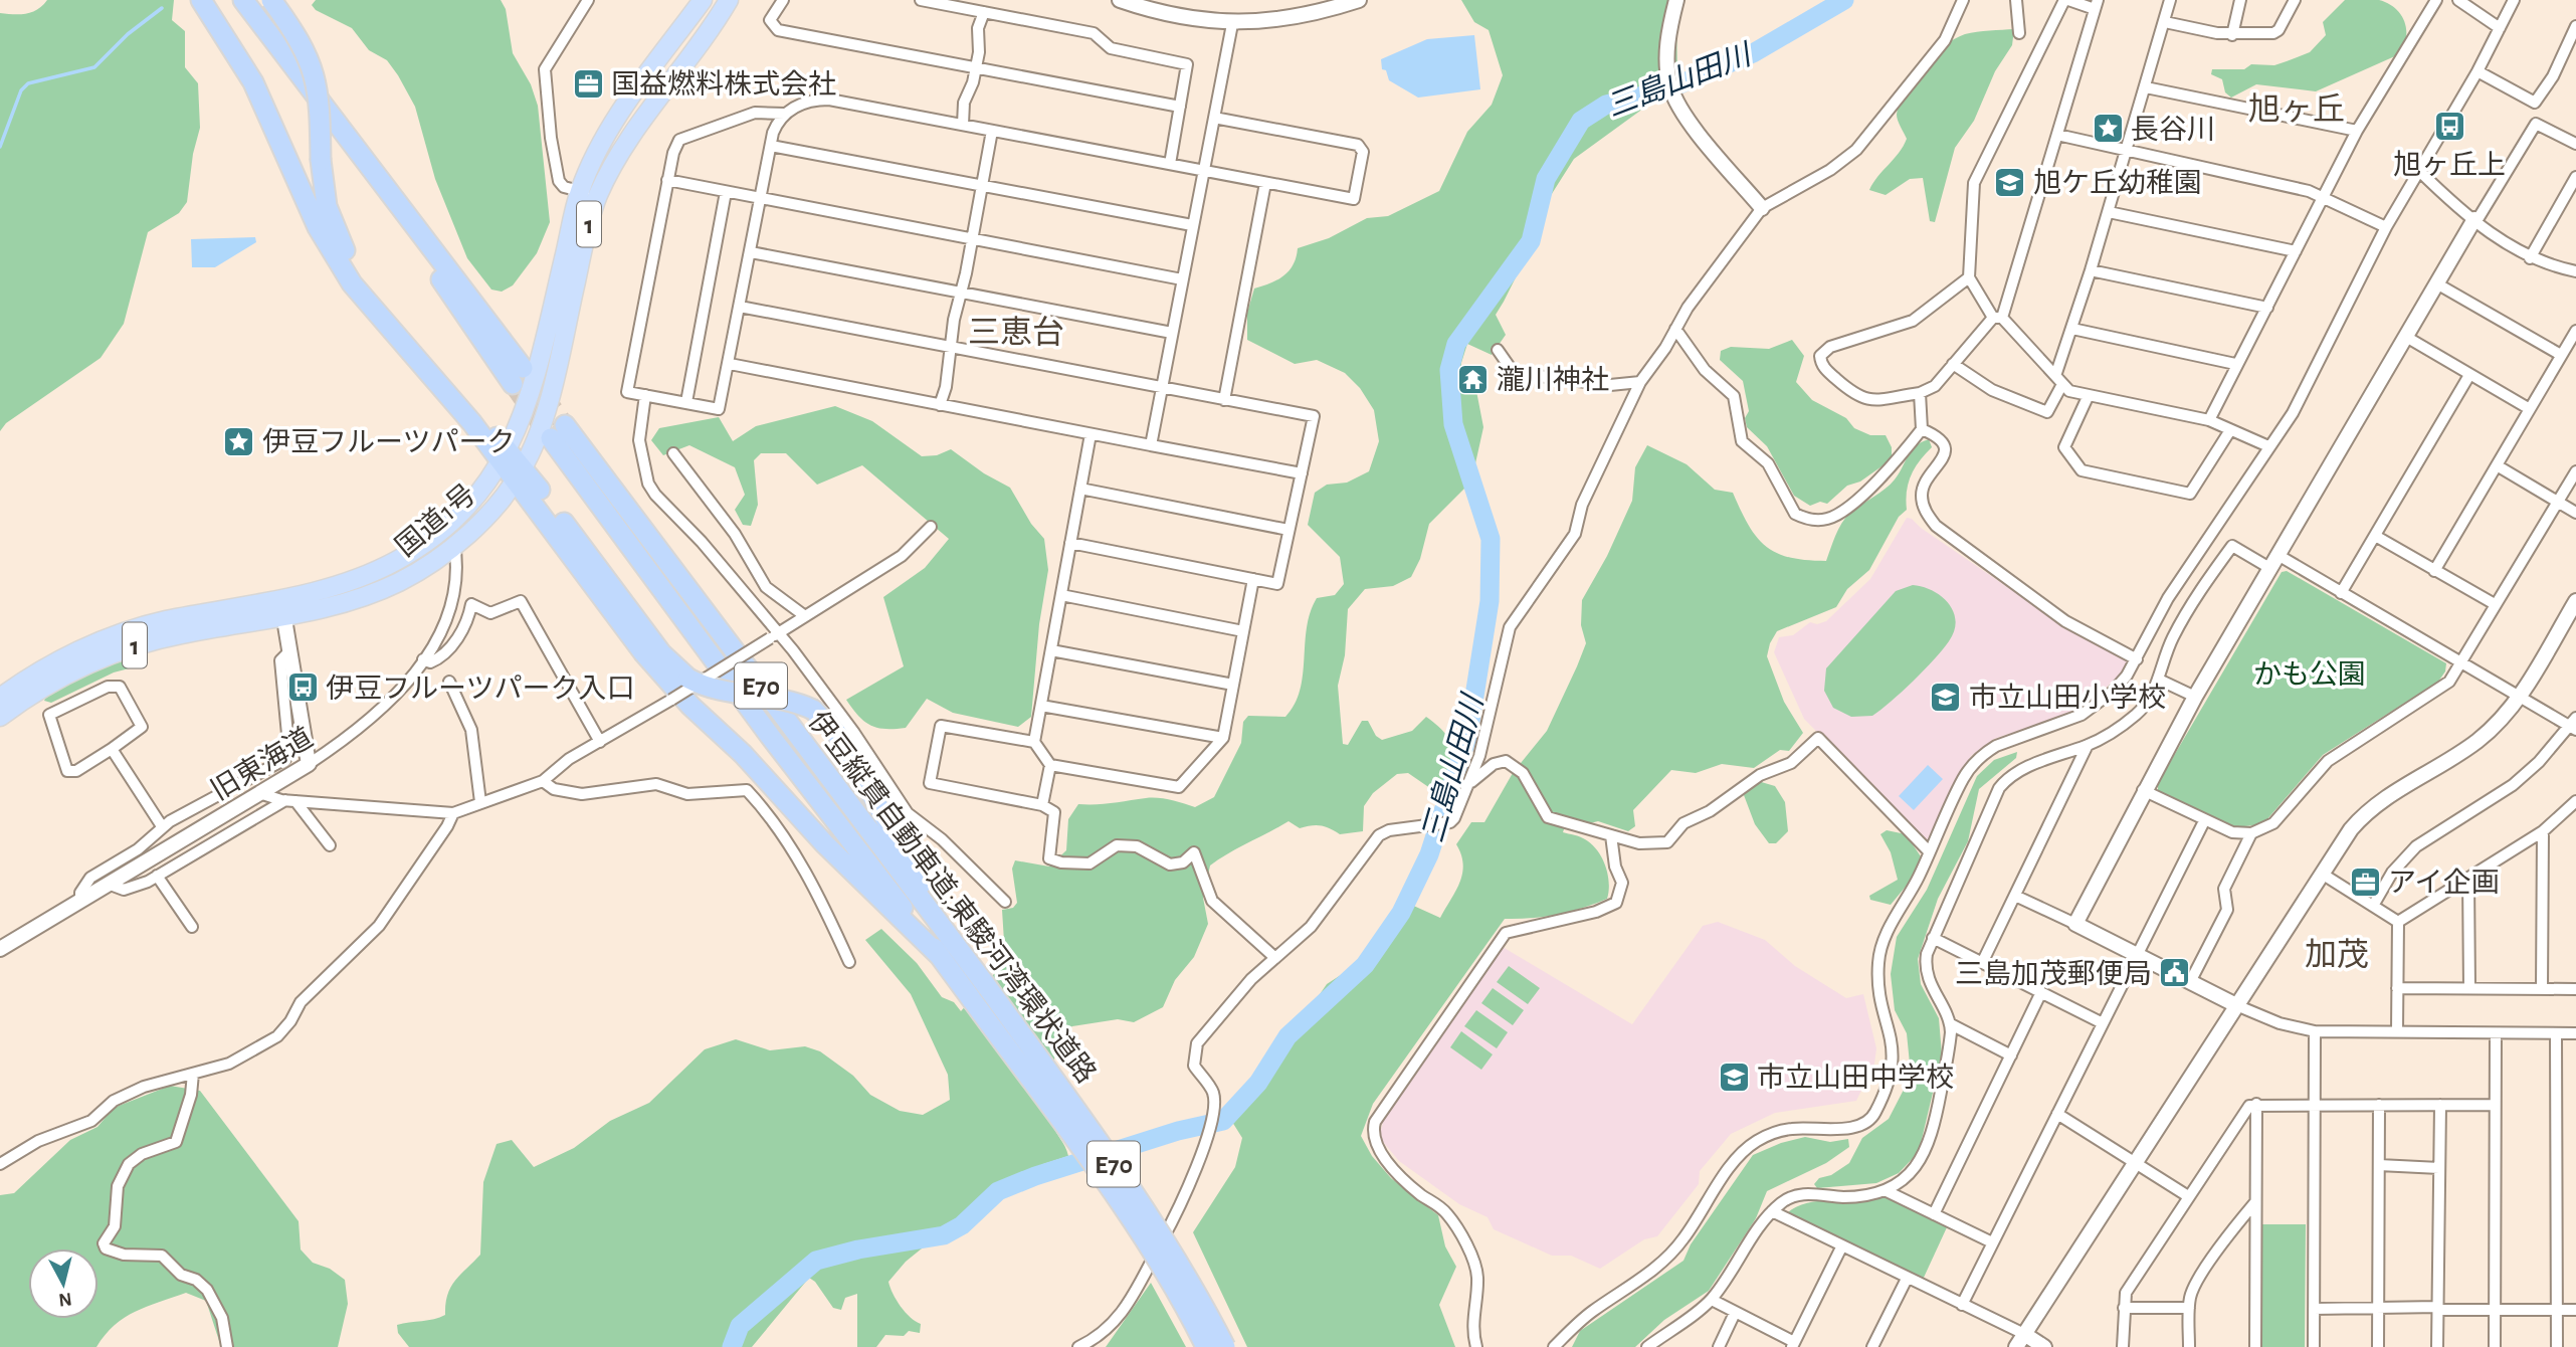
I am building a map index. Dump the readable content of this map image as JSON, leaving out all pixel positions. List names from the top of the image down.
{
  "streets": {
    "highway": [
      "1",
      "国道1号",
      "E70",
      "伊豆縦貫自動車道;東駿河湾環状道路"
    ],
    "street": ["旧東海道"]
  },
  "crossings": [
    ["国道1号", "旧東海道"]
  ],
  "districts": ["旭ヶ丘", "三恵台", "加茂"],
  "water": ["三島山田川"],
  "parks": ["かも公園"],
  "places": {
    "office": ["国益燃料株式会社", "アイ企画"],
    "bus stop": ["旭ヶ丘上", "伊豆フルーツパーク入口"],
    "place": ["長谷川", "伊豆フルーツパーク"],
    "school or university": ["旭ケ丘幼稚園", "市立山田小学校", "市立山田中学校"],
    "temple": ["瀧川神社"],
    "public building": ["三島加茂郵便局"]
  },
  "north": "bottom"
}
